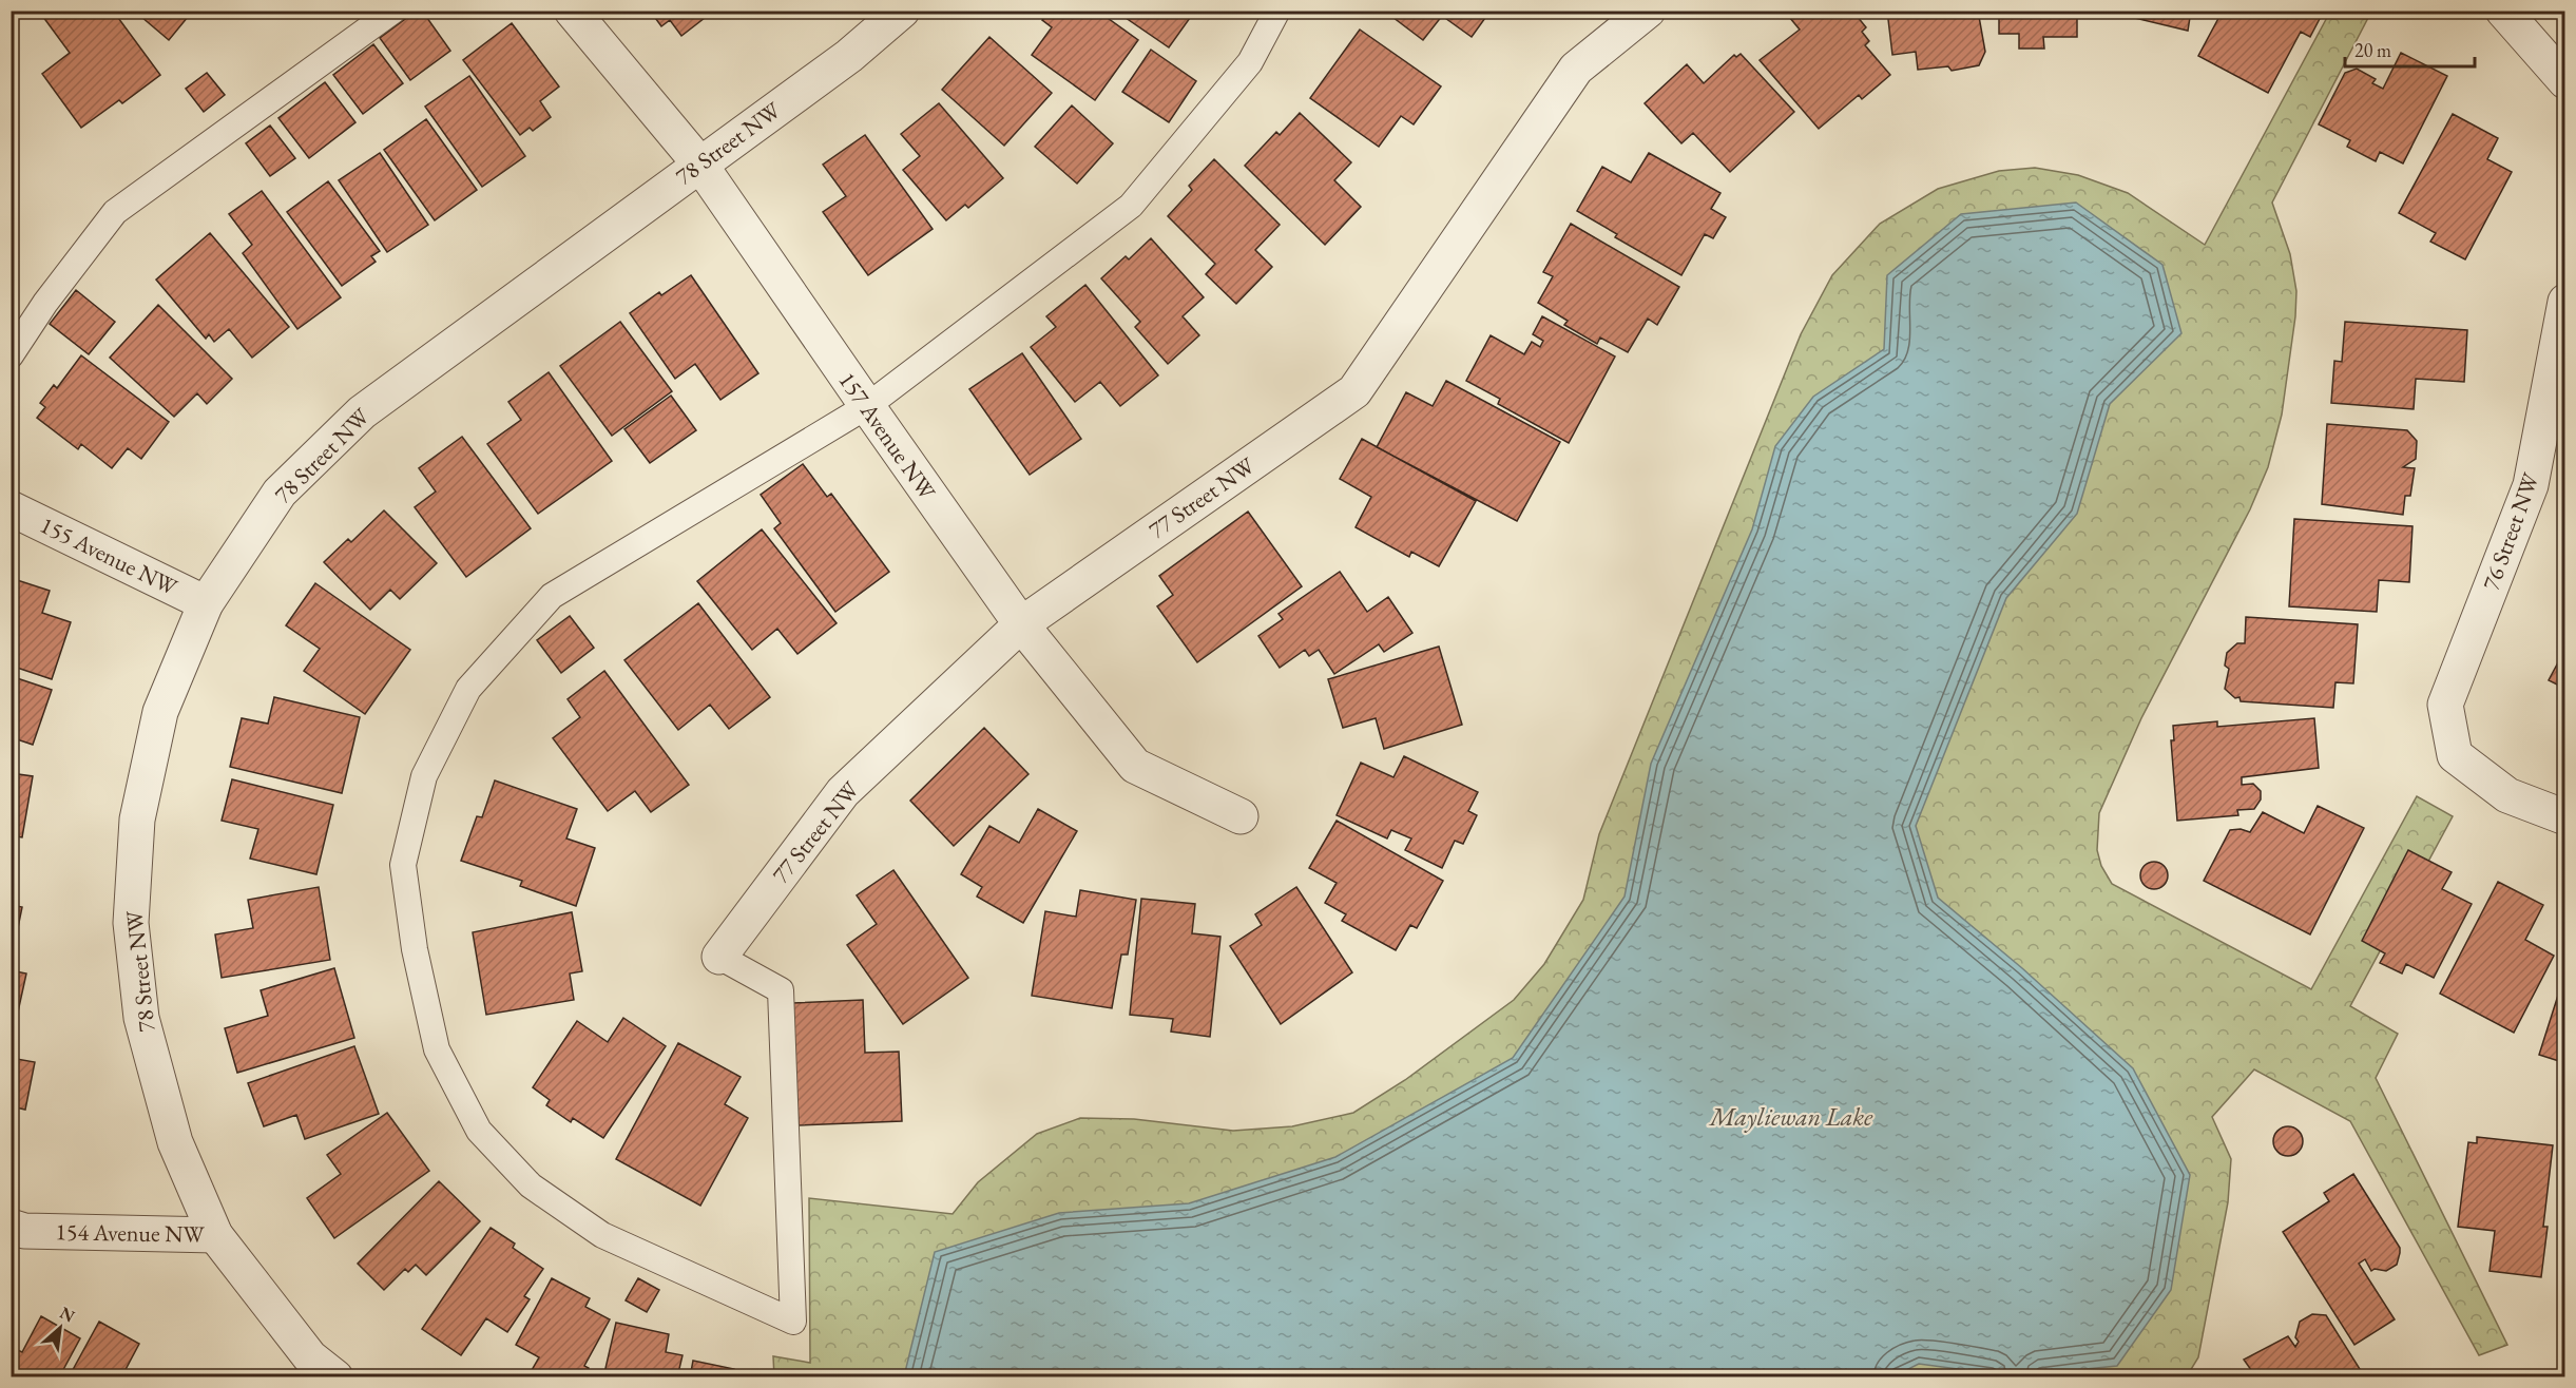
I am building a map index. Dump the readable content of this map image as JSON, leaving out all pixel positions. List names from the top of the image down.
{
  "streets": {
    "street": [
      "78 Street NW",
      "157 Avenue NW",
      "77 Street NW",
      "76 Street NW",
      "155 Avenue NW",
      "154 Avenue NW"
    ]
  },
  "crossings": [
    ["78 Street NW", "157 Avenue NW"],
    ["78 Street NW", "155 Avenue NW"],
    ["78 Street NW", "154 Avenue NW"],
    ["157 Avenue NW", "77 Street NW"]
  ],
  "water": ["Mayliewan Lake"],
  "scale_bar": "20 m",
  "north": "top right"
}
